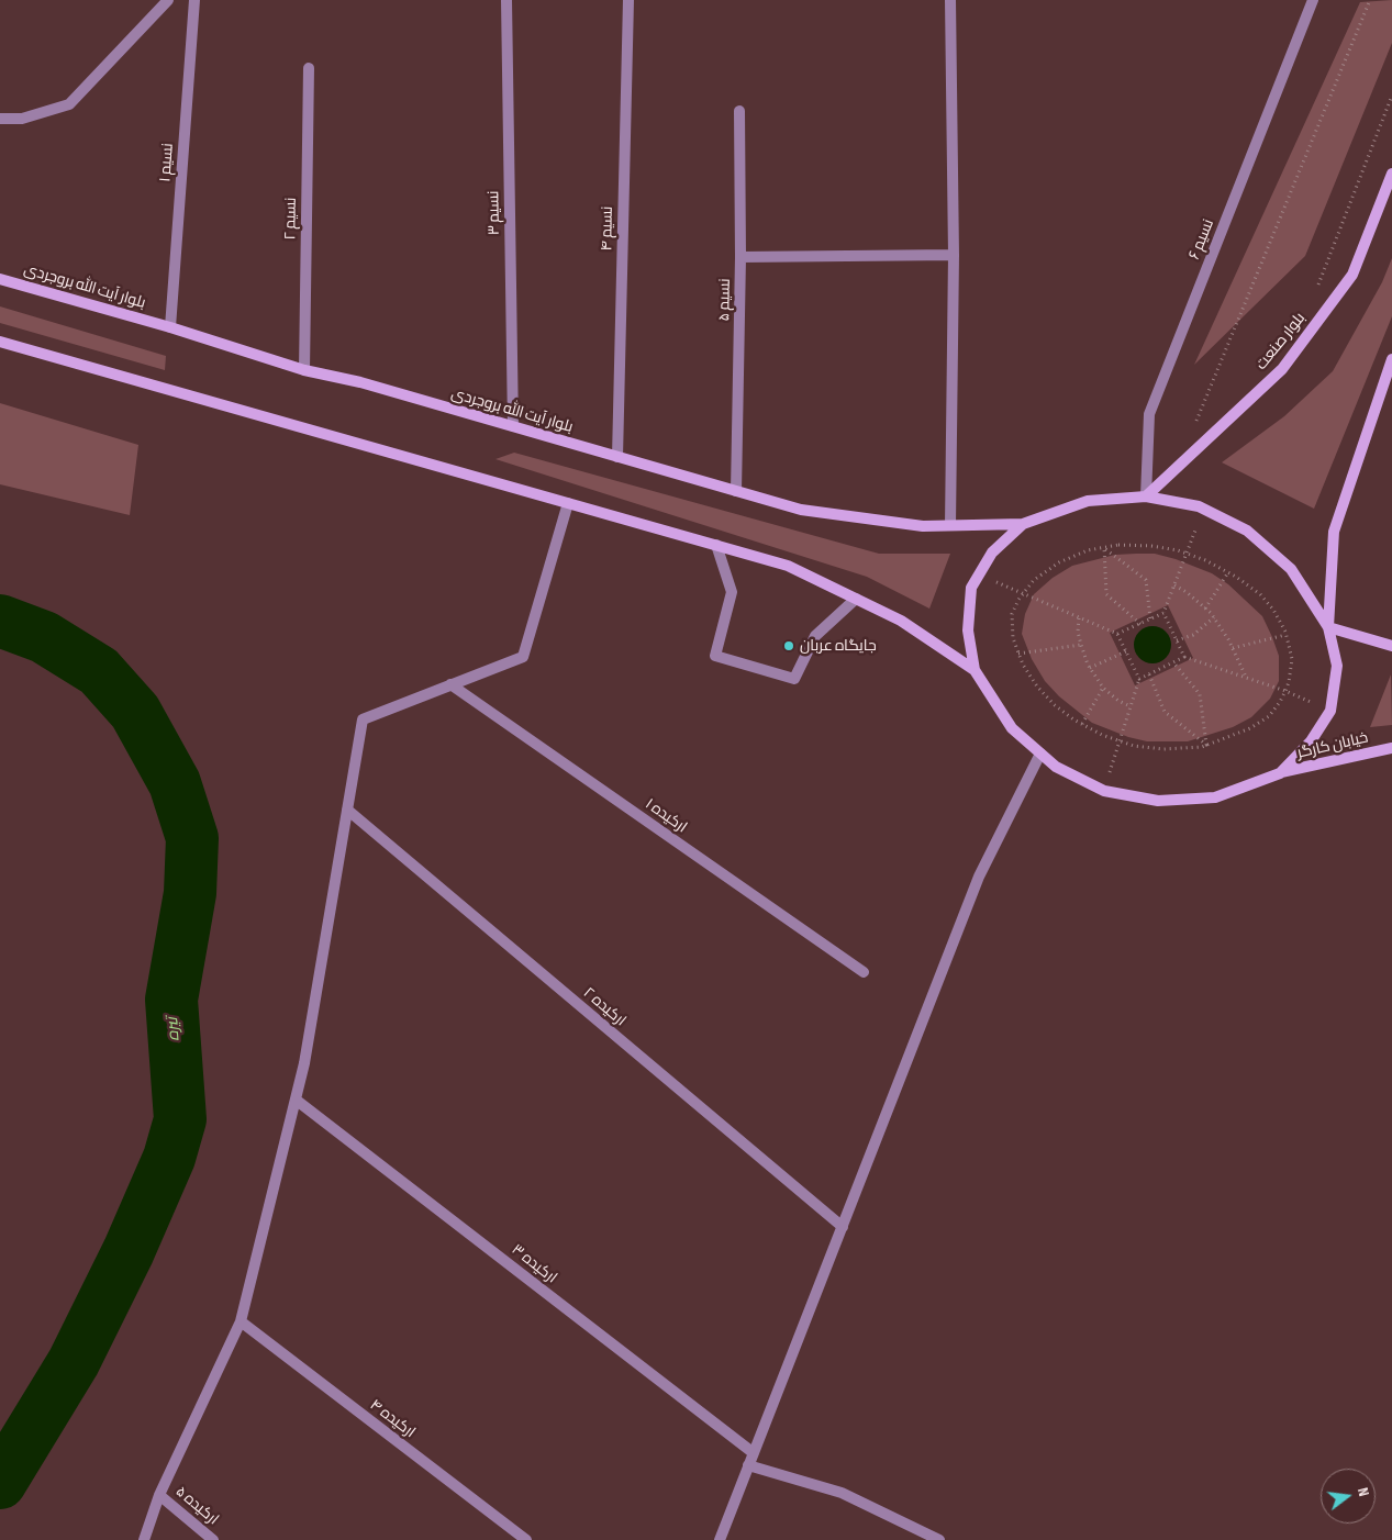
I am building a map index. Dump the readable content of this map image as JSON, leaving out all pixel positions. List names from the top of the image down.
{
  "streets": {
    "main road": ["بلوار آیت الله بروجردی", "بلوار صنعت", "خیابان کارگر"],
    "street": [
      "نسیم ۱",
      "نسیم ۳",
      "نسیم ۲",
      "نسیم ۴",
      "نسیم ۶",
      "نسیم ۵",
      "ارکیده ۱",
      "ارکیده ۲",
      "ارکیده ۳",
      "ارکیده ۴",
      "ارکیده ۵"
    ]
  },
  "crossings": [
    ["نسیم ۱", "بلوار آیت الله بروجردی"],
    ["نسیم ۳", "بلوار آیت الله بروجردی"],
    ["نسیم ۲", "بلوار آیت الله بروجردی"],
    ["نسیم ۴", "بلوار آیت الله بروجردی"],
    ["نسیم ۶", "بلوار صنعت"],
    ["بلوار آیت الله بروجردی", "نسیم ۵"]
  ],
  "water": ["تيره"],
  "places": ["جایگاه عربان"],
  "north": "right"
}
